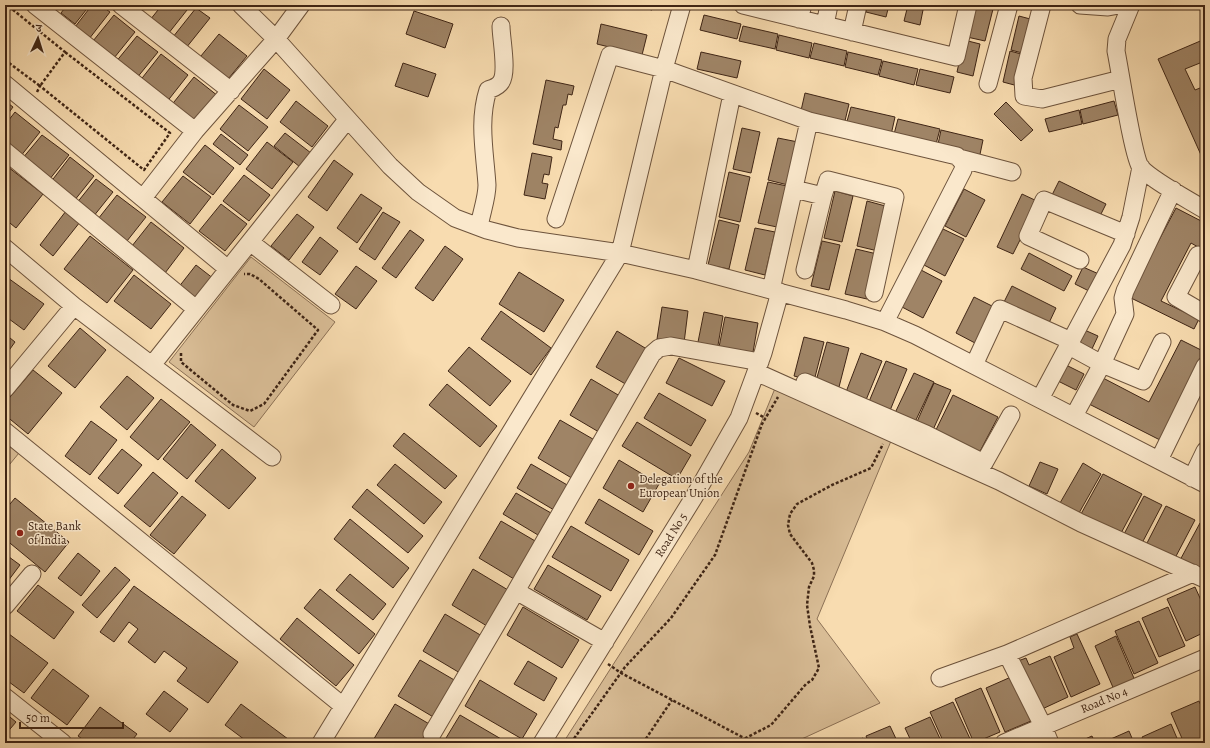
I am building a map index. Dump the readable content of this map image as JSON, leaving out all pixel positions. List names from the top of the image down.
{
  "streets": {
    "street": ["Road No 5", "Road No 4"]
  },
  "places": ["Delegation of the European Union", "State Bank of India"],
  "scale_bar": "50 m",
  "north": "top"
}
